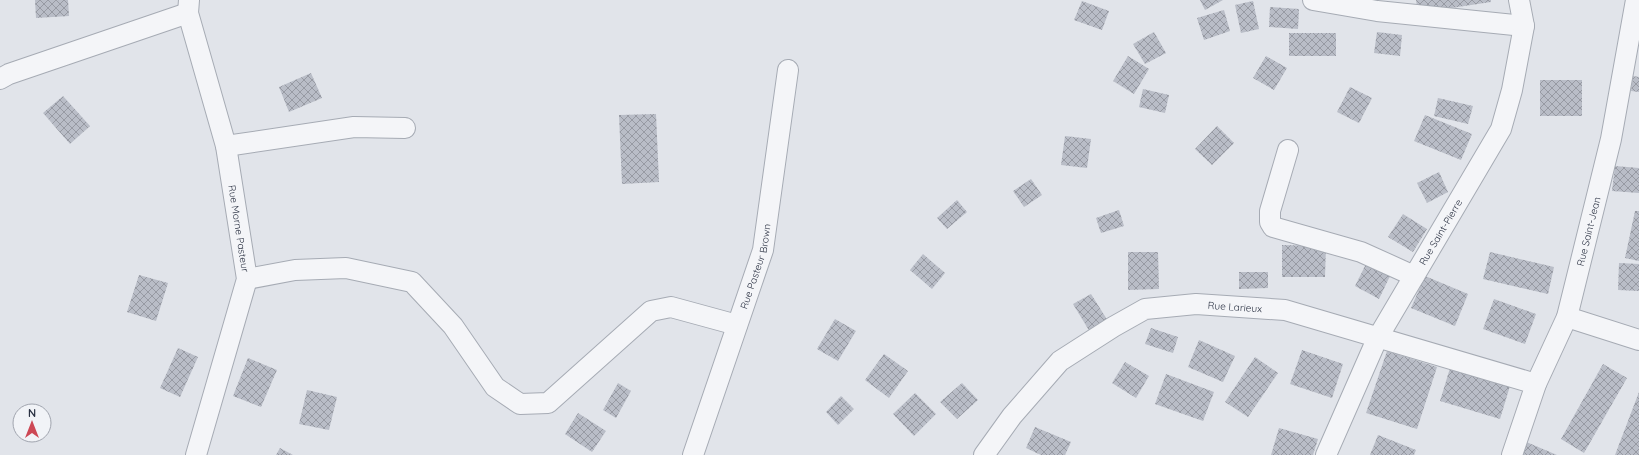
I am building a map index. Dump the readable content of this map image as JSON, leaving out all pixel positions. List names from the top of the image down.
{
  "streets": {
    "street": [
      "Rue Morne Pasteur",
      "Rue Saint-Pierre",
      "Rue Saint-Jean",
      "Rue Pasteur Brown",
      "Rue Larieux"
    ]
  },
  "crossings": [
    ["Rue Saint-Pierre", "Rue Larieux"],
    ["Rue Saint-Jean", "Rue Larieux"]
  ],
  "north": "top"
}
